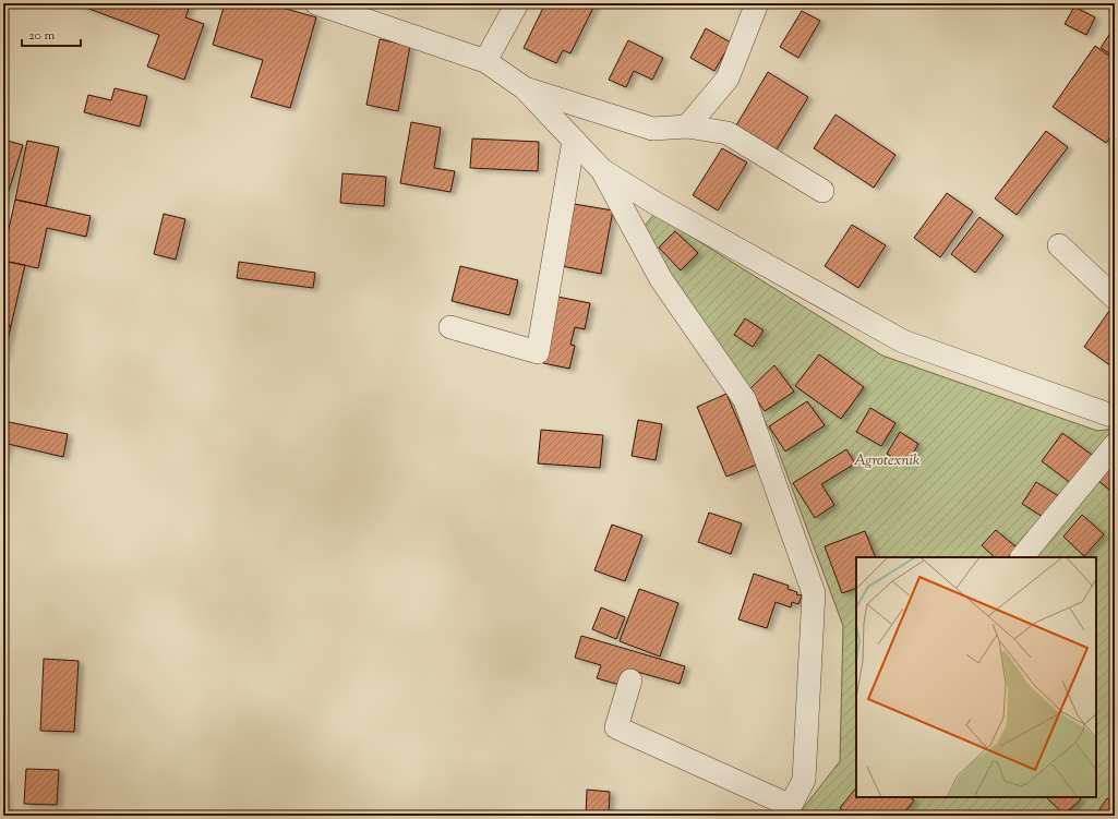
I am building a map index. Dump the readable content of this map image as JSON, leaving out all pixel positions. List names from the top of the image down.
{
  "parks": ["Agrotexnik"],
  "scale_bar": "20 m"
}
